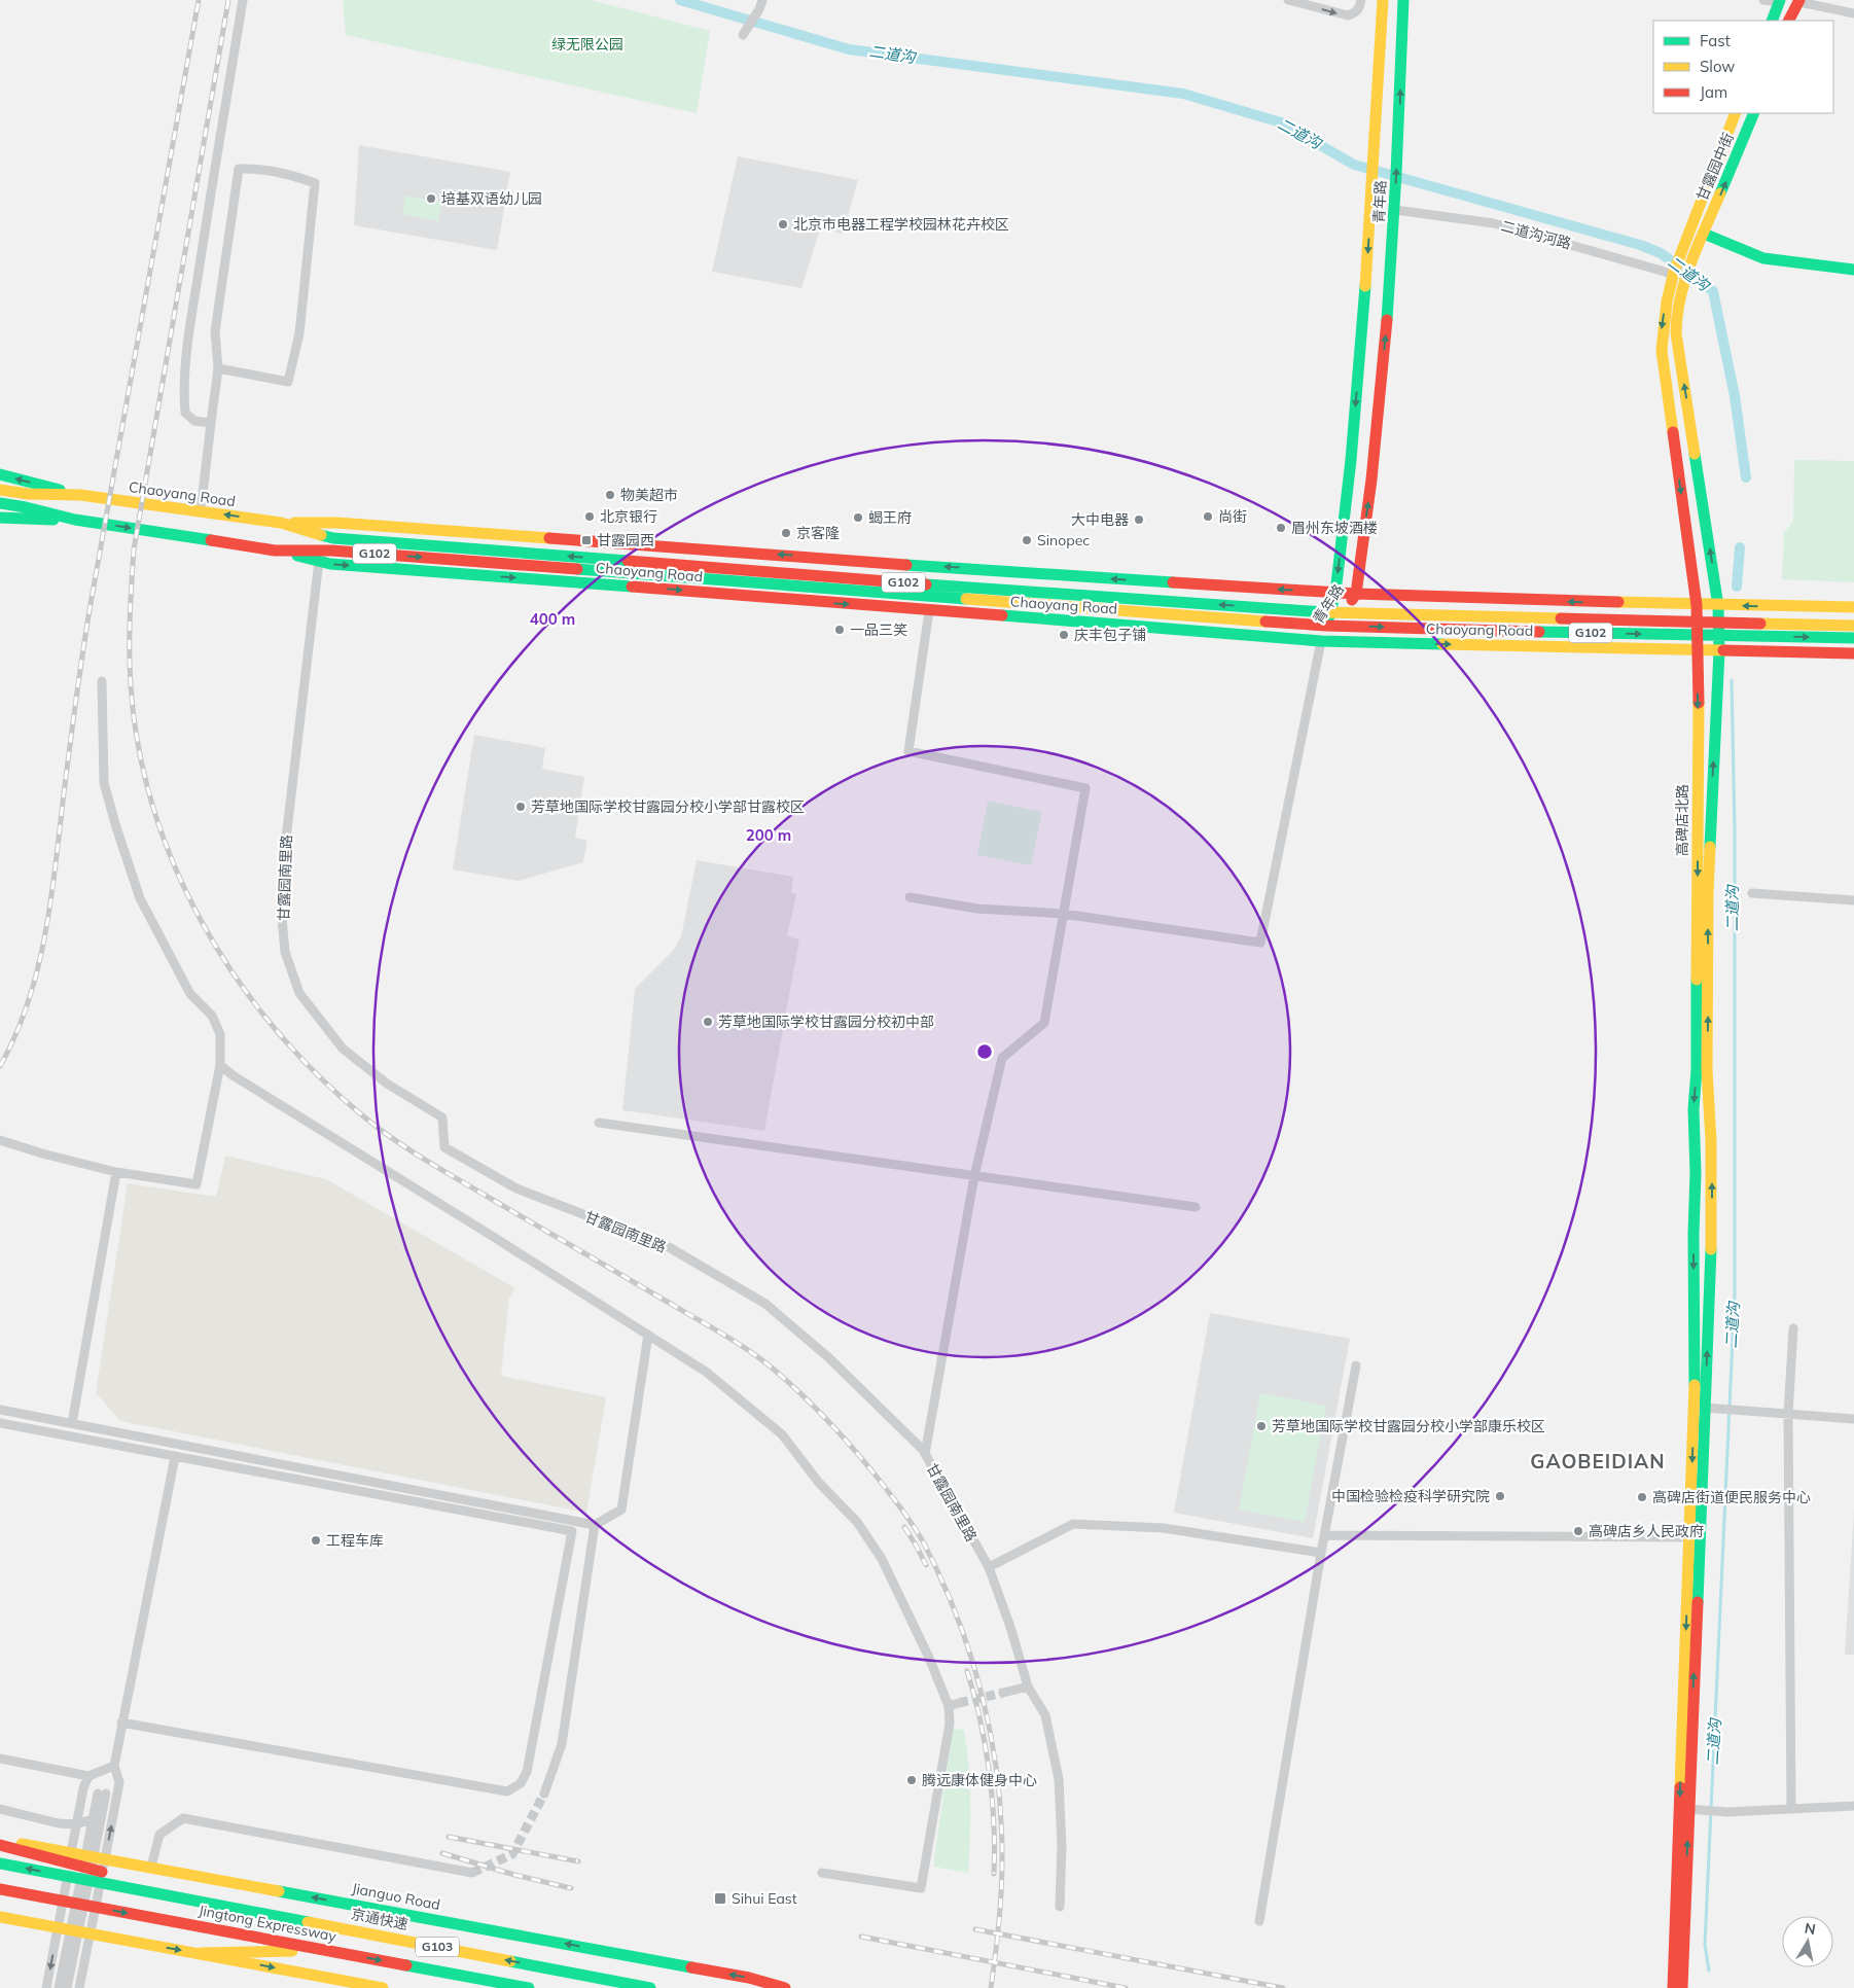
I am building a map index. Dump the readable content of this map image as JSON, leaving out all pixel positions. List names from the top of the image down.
{
  "streets": {
    "main road": [
      "甘露园中街",
      "青年路",
      "Chaoyang Road",
      "G102",
      "高碑店北路",
      "Jianguo Road",
      "京通快速",
      "Jingtong Expressway",
      "G103"
    ],
    "street": ["二道沟河路", "甘露园南里路"]
  },
  "crossings": [
    ["甘露园中街", "二道沟河路"],
    ["甘露园中街", "Chaoyang Road"],
    ["甘露园中街", "高碑店北路"],
    ["青年路", "二道沟河路"],
    ["青年路", "Chaoyang Road"],
    ["二道沟河路", "高碑店北路"],
    ["Chaoyang Road", "高碑店北路"],
    ["Chaoyang Road", "甘露园南里路"],
    ["京通快速", "Jingtong Expressway"]
  ],
  "districts": ["GAOBEIDIAN"],
  "water": ["二道沟"],
  "parks": ["绿无限公园"],
  "places": {
    "other": [
      "培基双语幼儿园",
      "北京市电器工程学校园林花卉校区",
      "物美超市",
      "北京银行",
      "尚街",
      "蝎王府",
      "大中电器",
      "眉州东坡酒楼",
      "京客隆",
      "Sinopec",
      "一品三笑",
      "庆丰包子铺",
      "芳草地国际学校甘露园分校小学部甘露校区",
      "芳草地国际学校甘露园分校初中部",
      "芳草地国际学校甘露园分校小学部康乐校区",
      "中国检验检疫科学研究院",
      "高碑店街道便民服务中心",
      "高碑店乡人民政府",
      "工程车库",
      "腾远康体健身中心"
    ],
    "transit": ["甘露园西", "Sihui East"]
  },
  "legend": ["Fast", "Slow", "Jam"],
  "north": "top",
  "rings": ["400 m", "200 m"]
}
